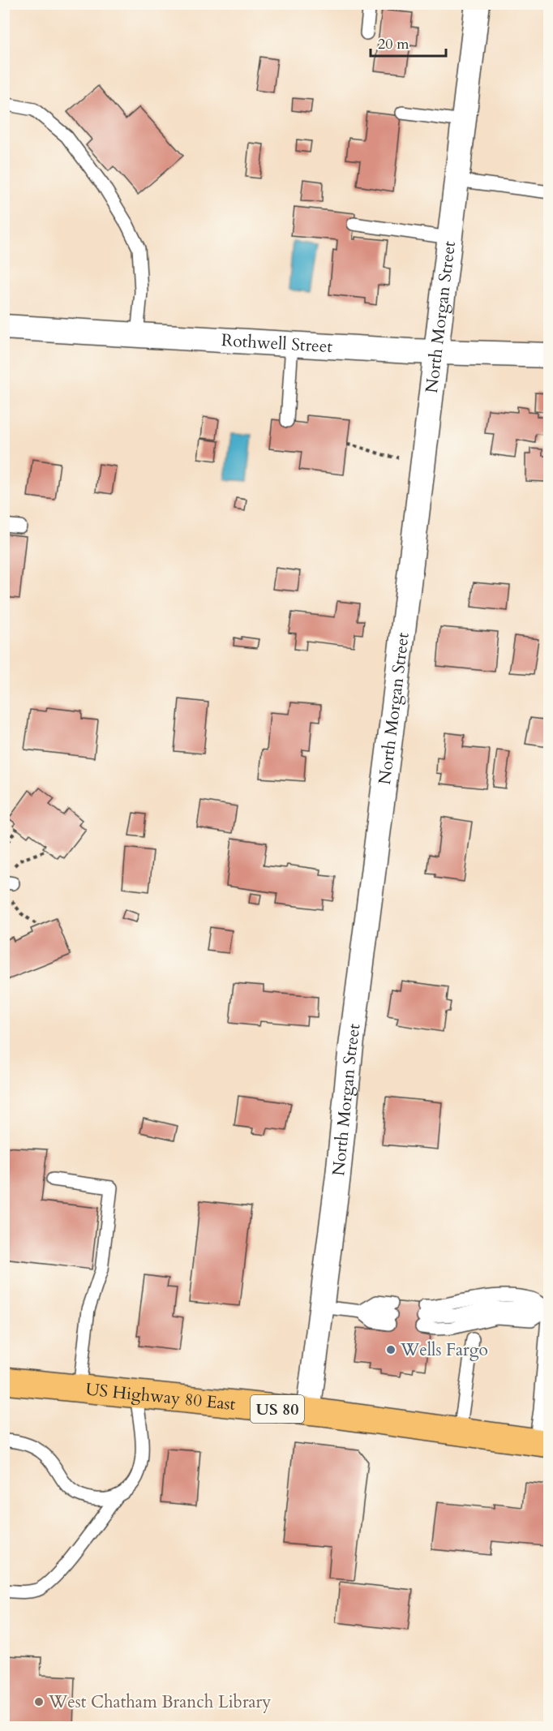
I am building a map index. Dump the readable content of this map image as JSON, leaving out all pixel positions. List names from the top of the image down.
{
  "streets": {
    "main road": ["US Highway 80 East", "US 80"],
    "street": ["North Morgan Street", "Rothwell Street"]
  },
  "crossings": [
    ["North Morgan Street", "Rothwell Street"],
    ["North Morgan Street", "US Highway 80 East"]
  ],
  "places": ["Wells Fargo", "West Chatham Branch Library"],
  "scale_bar": "20 m"
}
